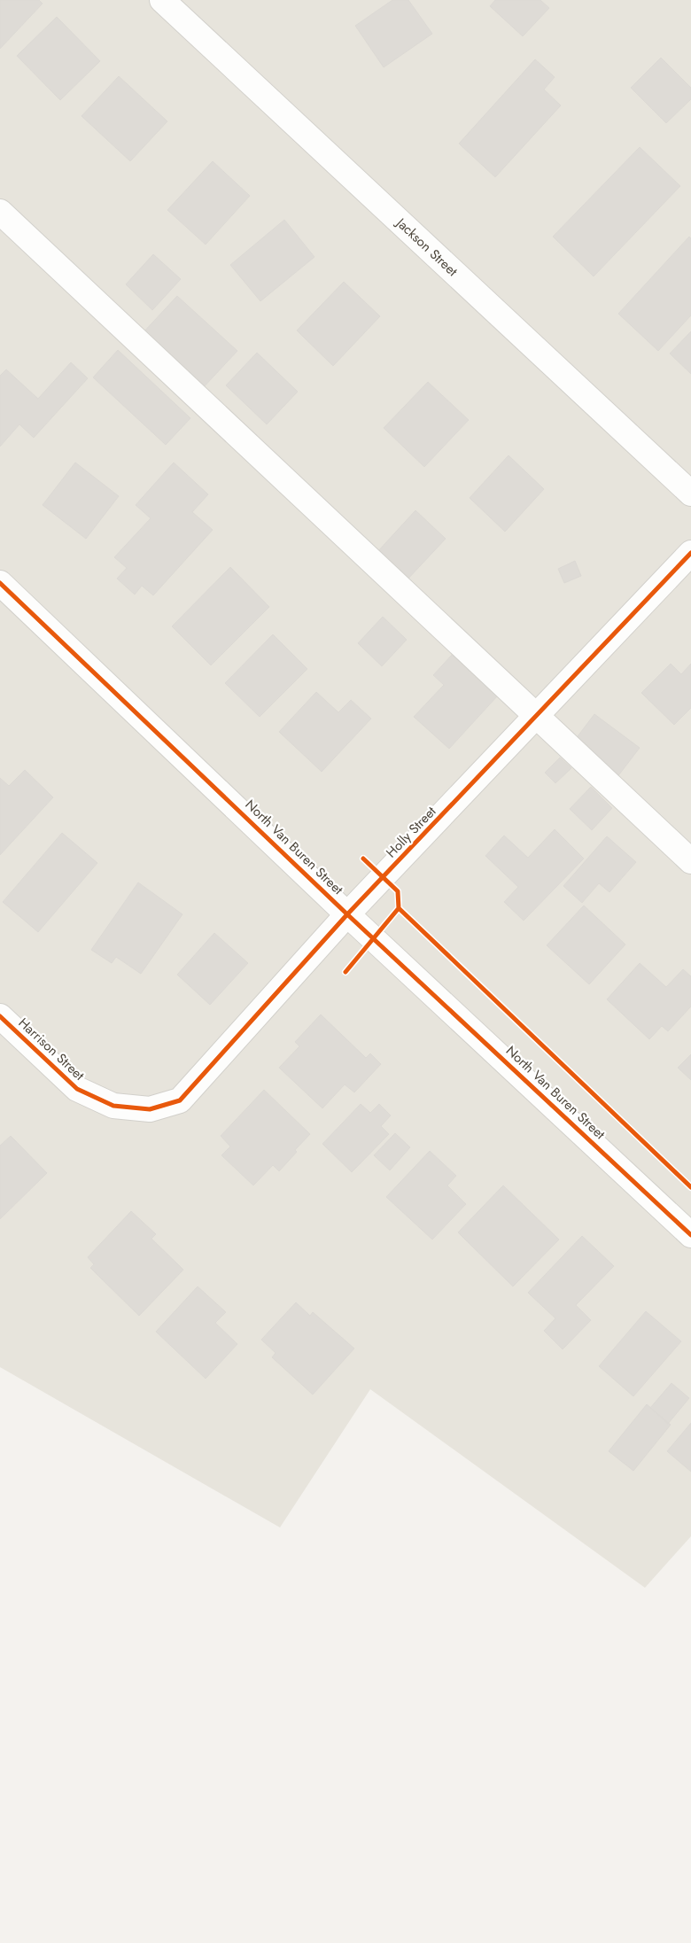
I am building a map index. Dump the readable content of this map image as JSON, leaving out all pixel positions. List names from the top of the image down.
{
  "streets": {
    "street": [
      "Jackson Street",
      "Holly Street",
      "North Van Buren Street",
      "Harrison Street"
    ]
  },
  "crossings": [
    ["Holly Street", "North Van Buren Street"],
    ["Holly Street", "Harrison Street"]
  ]
}
